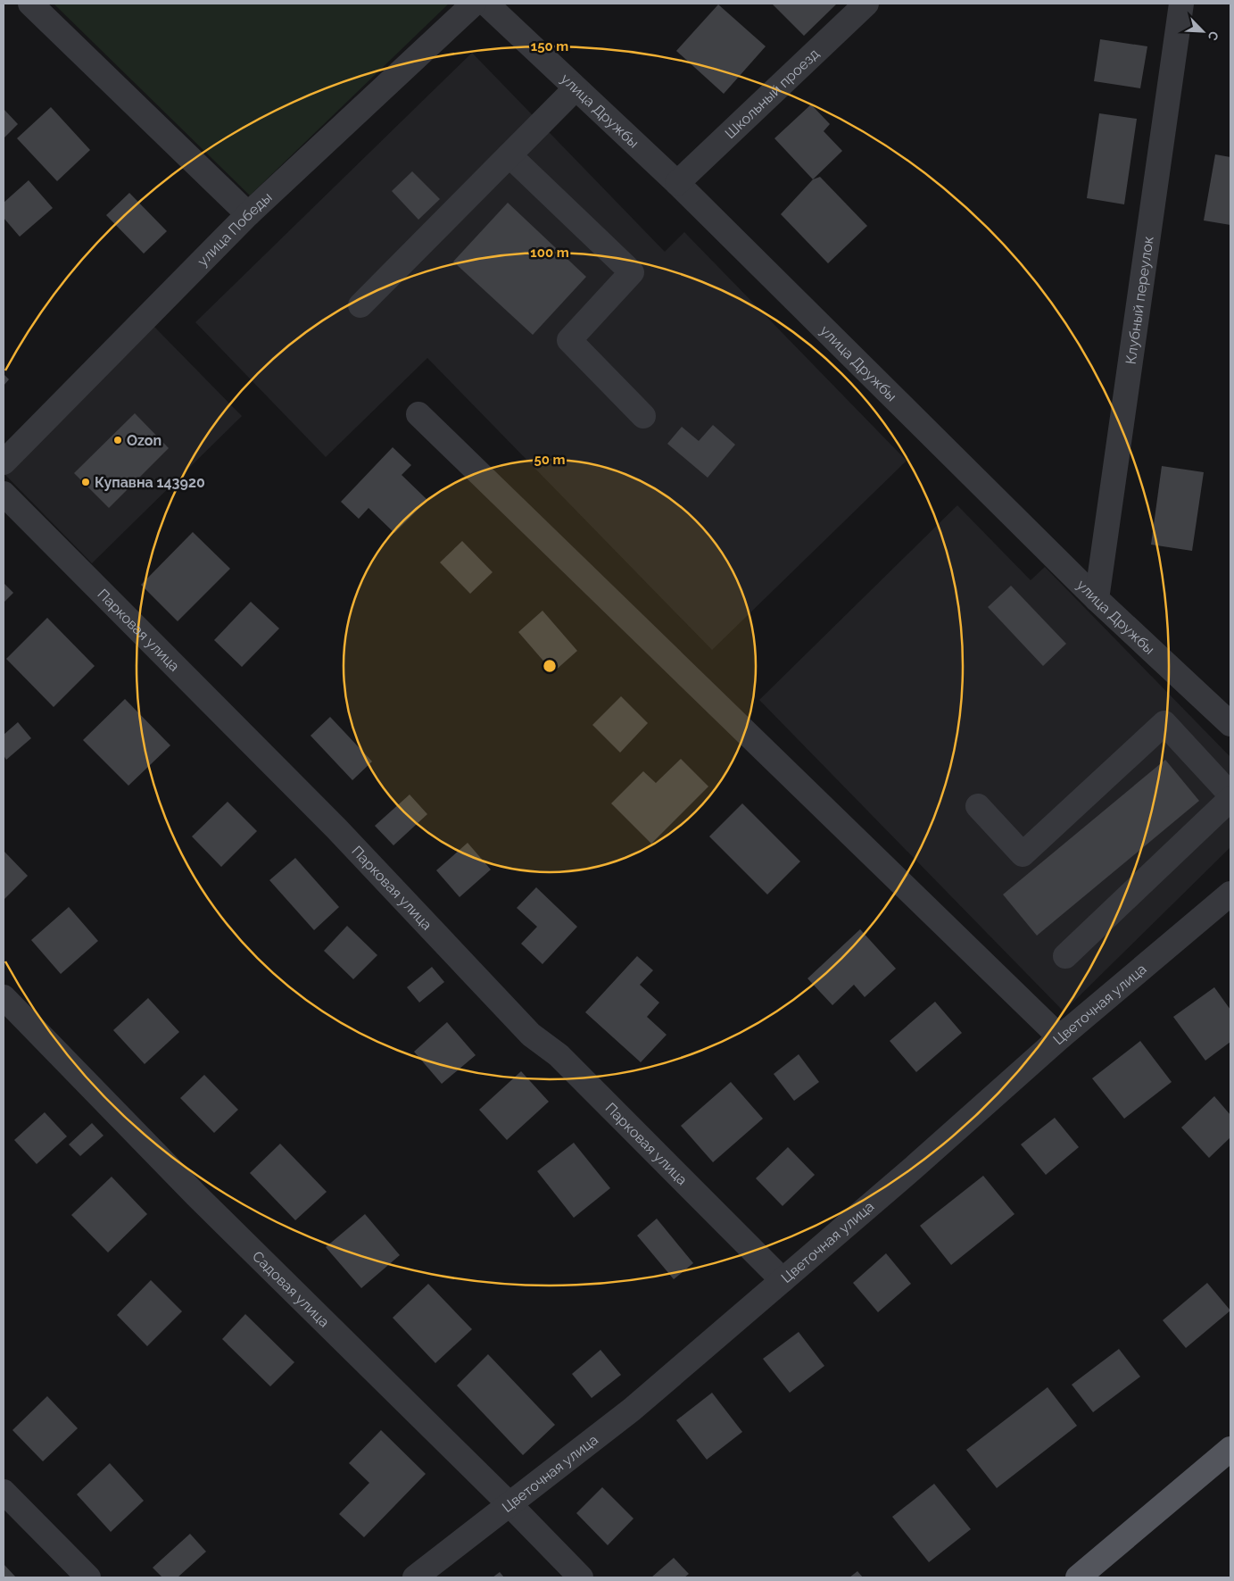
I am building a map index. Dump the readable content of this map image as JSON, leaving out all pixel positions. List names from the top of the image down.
{
  "streets": {
    "street": [
      "Школьный проезд",
      "улица Дружбы",
      "улица Победы",
      "Клубный переулок",
      "Парковая улица",
      "Цветочная улица",
      "Садовая улица"
    ]
  },
  "crossings": [
    ["Школьный проезд", "улица Дружбы"],
    ["улица Дружбы", "Клубный переулок"],
    ["Парковая улица", "Цветочная улица"],
    ["Цветочная улица", "Садовая улица"]
  ],
  "places": ["Ozon", "Купавна 143920"],
  "north": "bottom right",
  "rings": ["150 m", "100 m", "50 m"]
}
